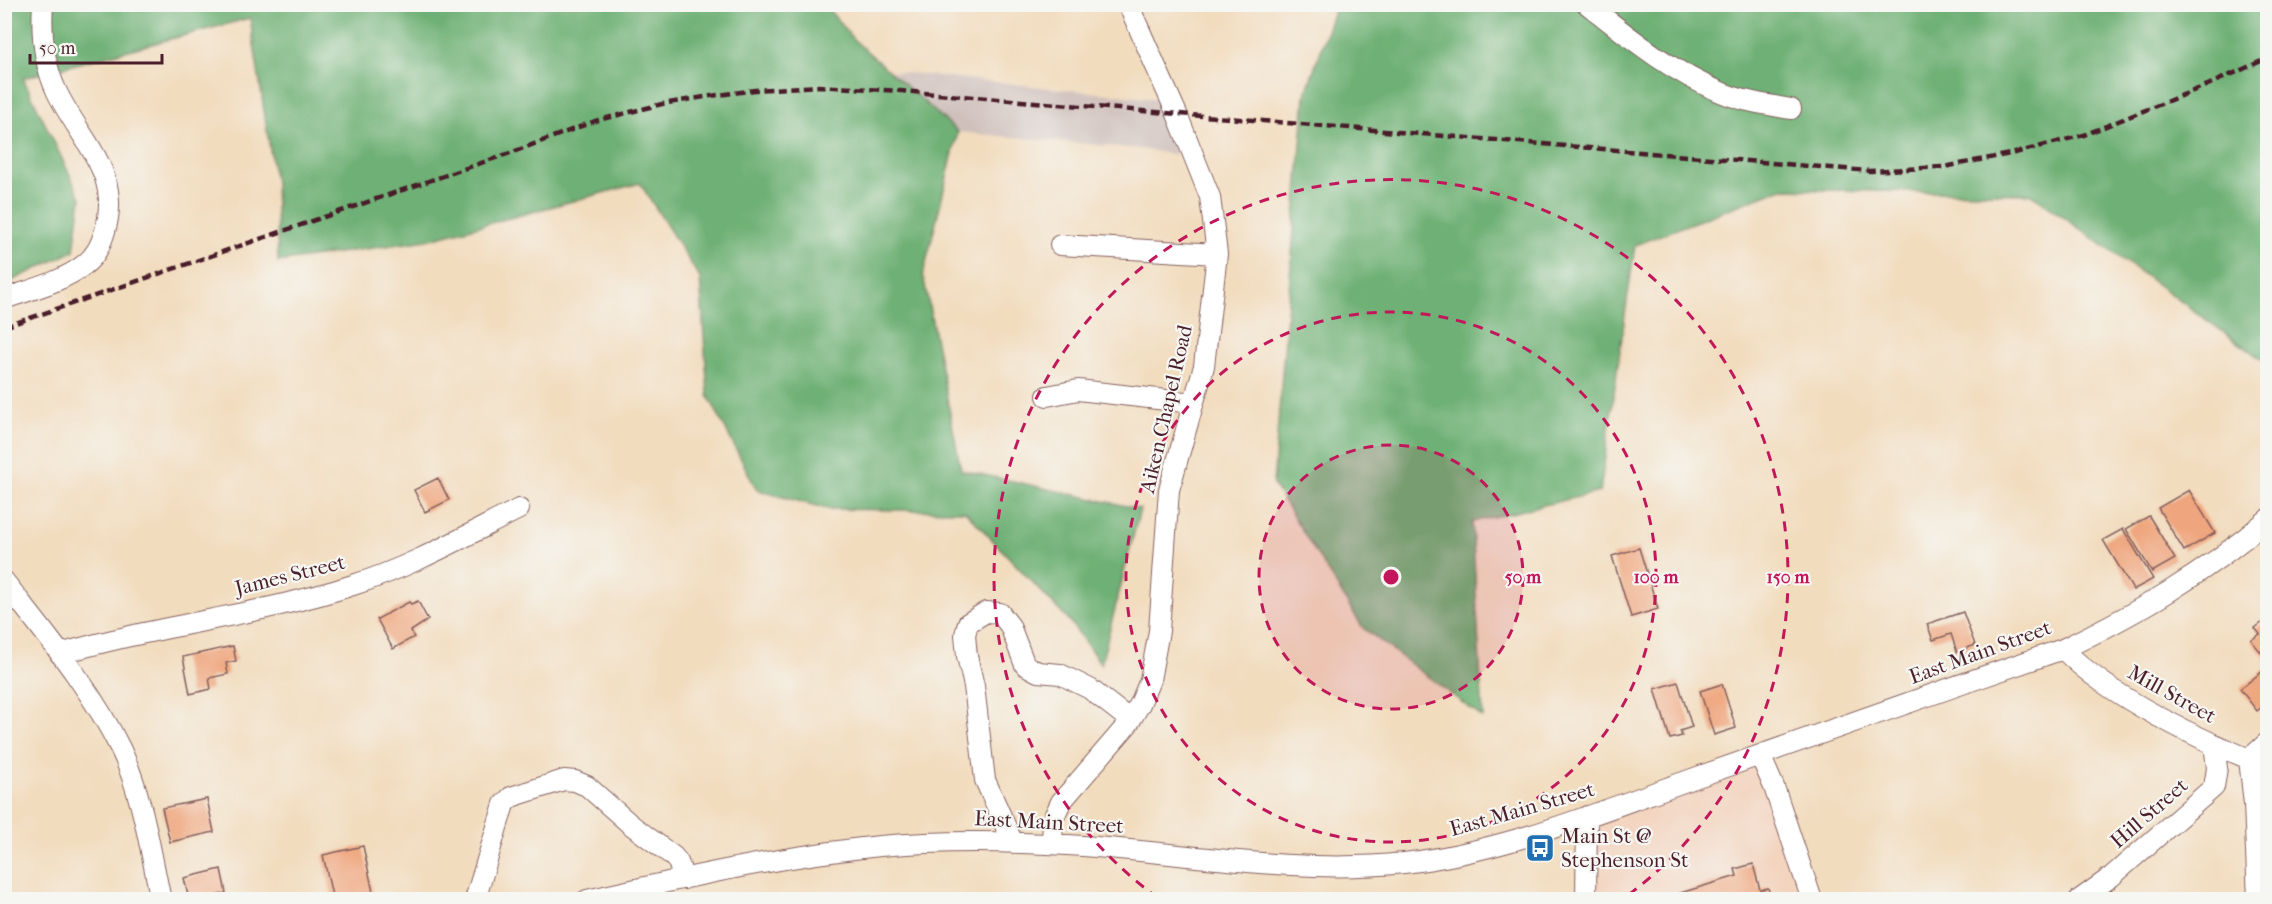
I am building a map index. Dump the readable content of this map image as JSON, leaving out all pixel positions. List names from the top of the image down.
{
  "streets": {
    "street": [
      "Aiken Chapel Road",
      "James Street",
      "East Main Street",
      "Mill Street",
      "Hill Street"
    ]
  },
  "crossings": [
    ["Aiken Chapel Road", "East Main Street"],
    ["East Main Street", "Mill Street"],
    ["Mill Street", "Hill Street"]
  ],
  "places": {
    "bus stop": ["Main St @ Stephenson St"]
  },
  "scale_bar": "50 m",
  "rings": ["50 m", "100 m", "150 m"]
}
